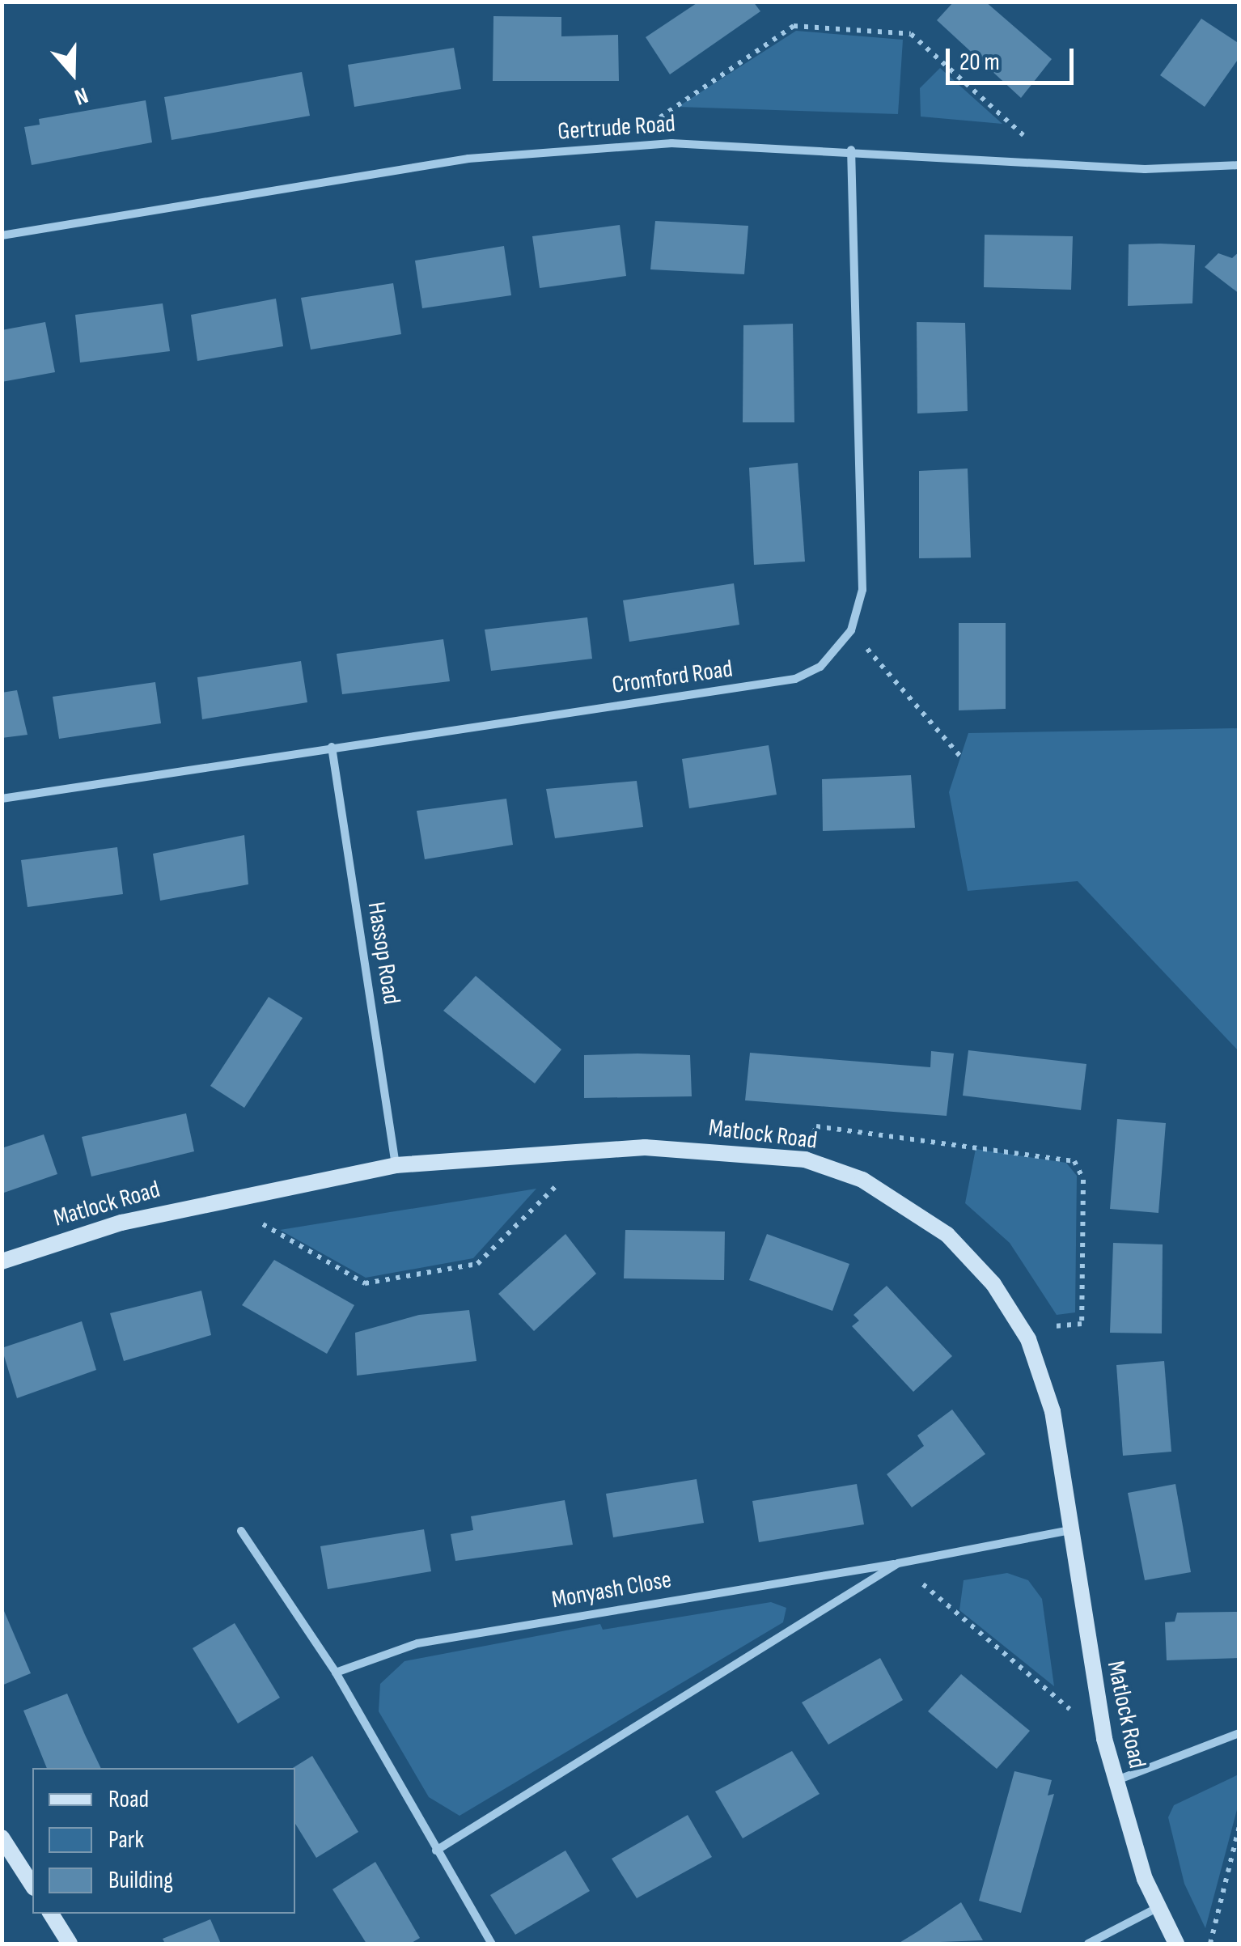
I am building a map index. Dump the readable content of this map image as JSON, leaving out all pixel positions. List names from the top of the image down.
{
  "streets": {
    "street": [
      "Gertrude Road",
      "Cromford Road",
      "Hassop Road",
      "Matlock Road",
      "Monyash Close"
    ]
  },
  "crossings": [
    ["Gertrude Road", "Cromford Road"],
    ["Cromford Road", "Hassop Road"],
    ["Hassop Road", "Matlock Road"],
    ["Matlock Road", "Monyash Close"]
  ],
  "legend": ["Road", "Park", "Building"],
  "scale_bar": "20 m",
  "north": "bottom"
}
